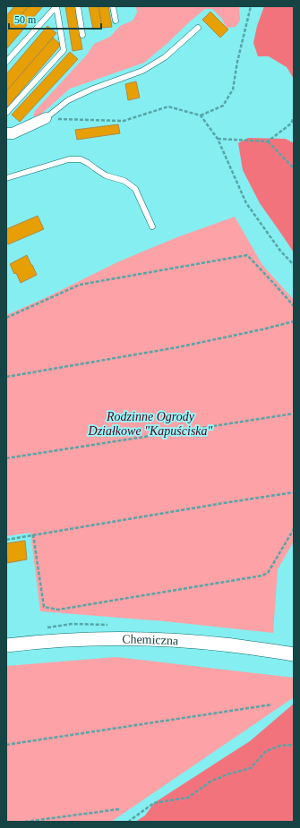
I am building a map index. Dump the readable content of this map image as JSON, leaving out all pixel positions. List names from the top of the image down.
{
  "streets": {
    "street": ["Chemiczna"]
  },
  "parks": ["Rodzinne Ogrody Działkowe \"Kapuściska\""],
  "scale_bar": "50 m"
}
